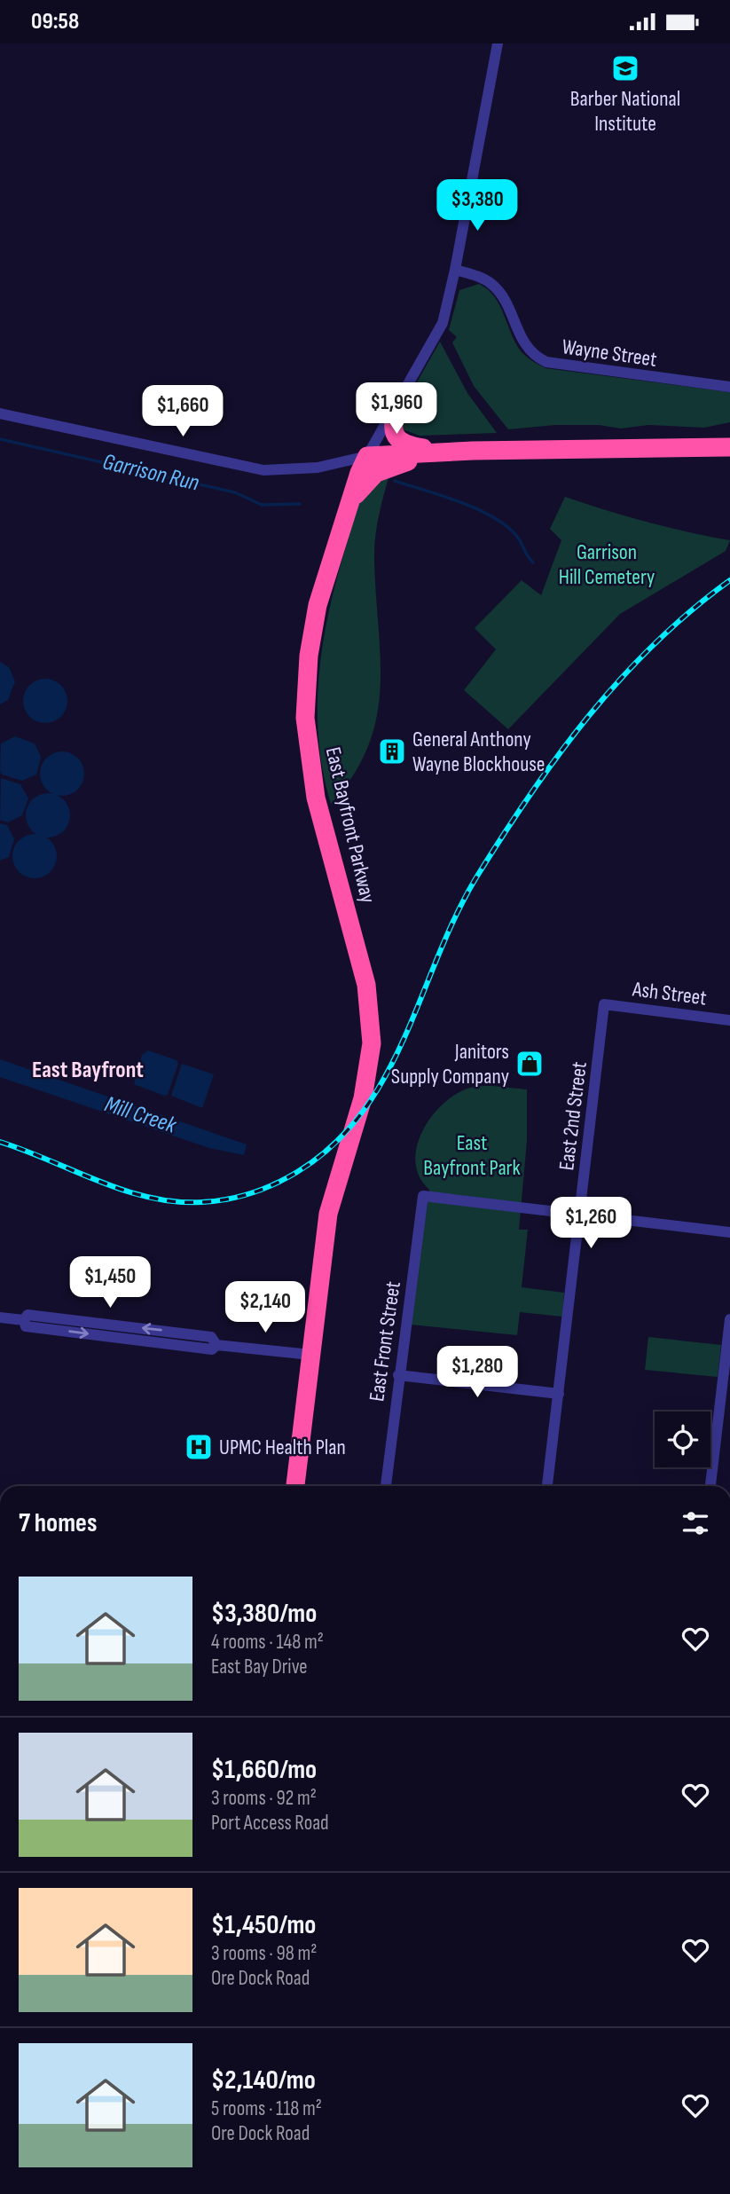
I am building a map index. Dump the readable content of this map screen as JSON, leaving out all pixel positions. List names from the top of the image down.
{
  "streets": {
    "highway": ["East Bayfront Parkway"],
    "street": [
      "Wayne Street",
      "Ash Street",
      "East 2nd Street",
      "East Front Street"
    ]
  },
  "crossings": [
    ["Ash Street", "East 2nd Street"],
    ["East 2nd Street", "East Front Street"]
  ],
  "districts": ["East Bayfront"],
  "water": ["Garrison Run", "Mill Creek"],
  "parks": ["Garrison Hill Cemetery", "East Bayfront Park"],
  "places": {
    "school or university": ["Barber National Institute"],
    "building": ["General Anthony Wayne Blockhouse"],
    "shop": ["Janitors Supply Company"],
    "hospital": ["UPMC Health Plan"]
  },
  "page": {
    "status": "09:58",
    "price": [
      "$3,380",
      "$1,960",
      "$1,660",
      "$1,260",
      "$1,450",
      "$2,140",
      "$1,280"
    ],
    "heading": "7 homes",
    "list": [
      {
        "name": "$3,380/mo",
        "note": "4 rooms · 148 m² · East Bay Drive"
      },
      {
        "name": "$1,660/mo",
        "note": "3 rooms · 92 m² · Port Access Road"
      },
      {
        "name": "$1,450/mo",
        "note": "3 rooms · 98 m² · Ore Dock Road"
      },
      {
        "name": "$2,140/mo",
        "note": "5 rooms · 118 m² · Ore Dock Road"
      }
    ]
  }
}
